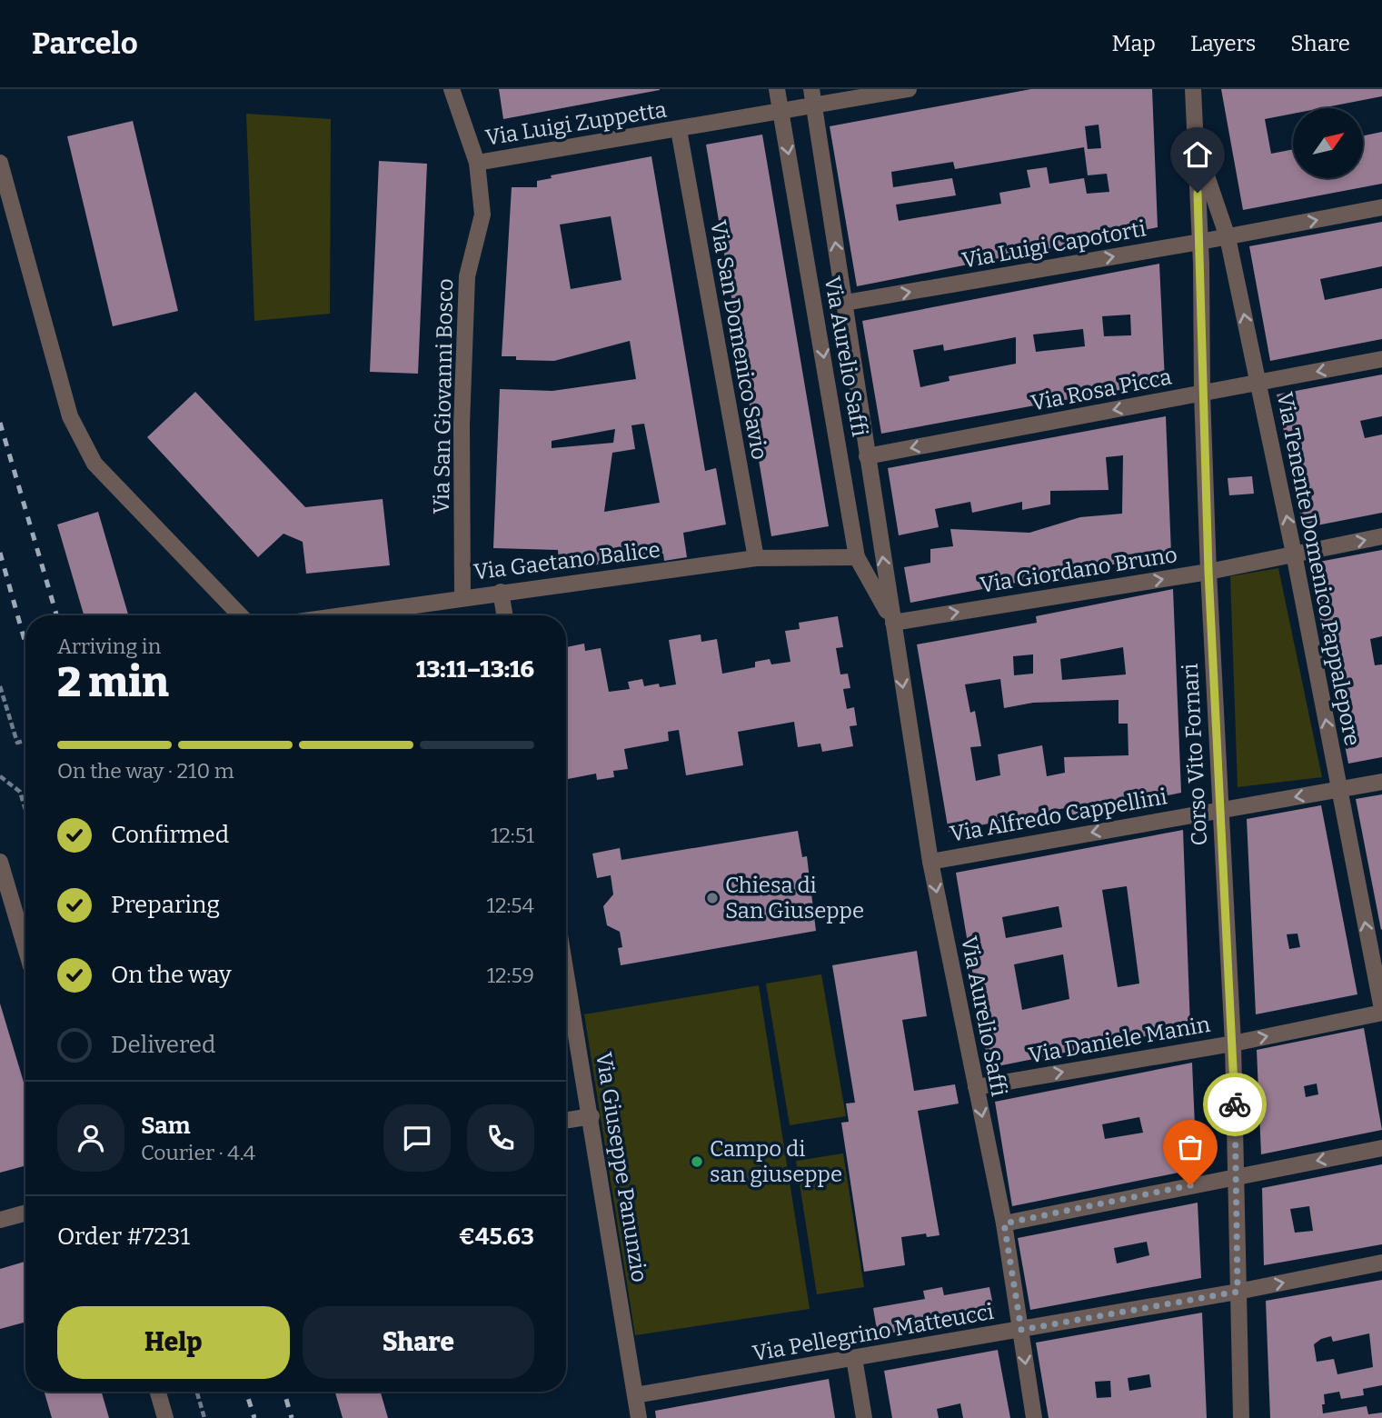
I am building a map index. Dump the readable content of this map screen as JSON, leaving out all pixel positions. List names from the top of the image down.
{
  "streets": {
    "street": [
      "Via Luigi Zuppetta",
      "Via Luigi Capotorti",
      "Via San Domenico Savio",
      "Via Aurelio Saffi",
      "Via Rosa Picca",
      "Via San Giovanni Bosco",
      "Via Gaetano Balice",
      "Via Tenente Domenico Pappalepore",
      "Via Giordano Bruno",
      "Corso Vito Fornari",
      "Via Alfredo Cappellini",
      "Via Daniele Manin",
      "Via Giuseppe Panunzio",
      "Via Pellegrino Matteucci"
    ]
  },
  "crossings": [
    ["Via Luigi Zuppetta", "Via San Domenico Savio"],
    ["Via Luigi Zuppetta", "Via Aurelio Saffi"],
    ["Via Luigi Zuppetta", "Via San Giovanni Bosco"],
    ["Via Luigi Capotorti", "Via Aurelio Saffi"],
    ["Via Luigi Capotorti", "Via Tenente Domenico Pappalepore"],
    ["Via Luigi Capotorti", "Corso Vito Fornari"],
    ["Via San Domenico Savio", "Via Gaetano Balice"],
    ["Via Aurelio Saffi", "Via Rosa Picca"],
    ["Via Aurelio Saffi", "Via Gaetano Balice"],
    ["Via Aurelio Saffi", "Via Giordano Bruno"],
    ["Via Aurelio Saffi", "Via Alfredo Cappellini"],
    ["Via Aurelio Saffi", "Via Daniele Manin"],
    ["Via Aurelio Saffi", "Via Pellegrino Matteucci"],
    ["Via Rosa Picca", "Via Tenente Domenico Pappalepore"],
    ["Via Rosa Picca", "Corso Vito Fornari"],
    ["Via San Giovanni Bosco", "Via Gaetano Balice"],
    ["Via Tenente Domenico Pappalepore", "Via Giordano Bruno"],
    ["Via Tenente Domenico Pappalepore", "Corso Vito Fornari"],
    ["Via Tenente Domenico Pappalepore", "Via Alfredo Cappellini"],
    ["Via Tenente Domenico Pappalepore", "Via Daniele Manin"],
    ["Via Giordano Bruno", "Corso Vito Fornari"],
    ["Corso Vito Fornari", "Via Alfredo Cappellini"],
    ["Corso Vito Fornari", "Via Daniele Manin"],
    ["Corso Vito Fornari", "Via Pellegrino Matteucci"],
    ["Via Giuseppe Panunzio", "Via Pellegrino Matteucci"]
  ],
  "one_way": [
    "Via Luigi Capotorti",
    "Via Rosa Picca",
    "Via Tenente Domenico Pappalepore",
    "Via Giordano Bruno",
    "Via Alfredo Cappellini"
  ],
  "places": ["Chiesa di San Giuseppe", "Campo di san giuseppe"],
  "north": "top right",
  "page": {
    "header": "Parcelo",
    "nav": ["Map", "Layers", "Share"],
    "heading": ["2 min", "Arriving in", "13:11–13:16"],
    "panel": [
      "Sam",
      "Courier · 4.4",
      "Order #7231",
      "€45.63"
    ],
    "bar": "On the way · 210 m",
    "list": [
      ["Confirmed", "12:51"],
      ["Preparing", "12:54"],
      ["On the way", "12:59"],
      "Delivered"
    ],
    "buttons": ["Help", "Share"]
  }
}
